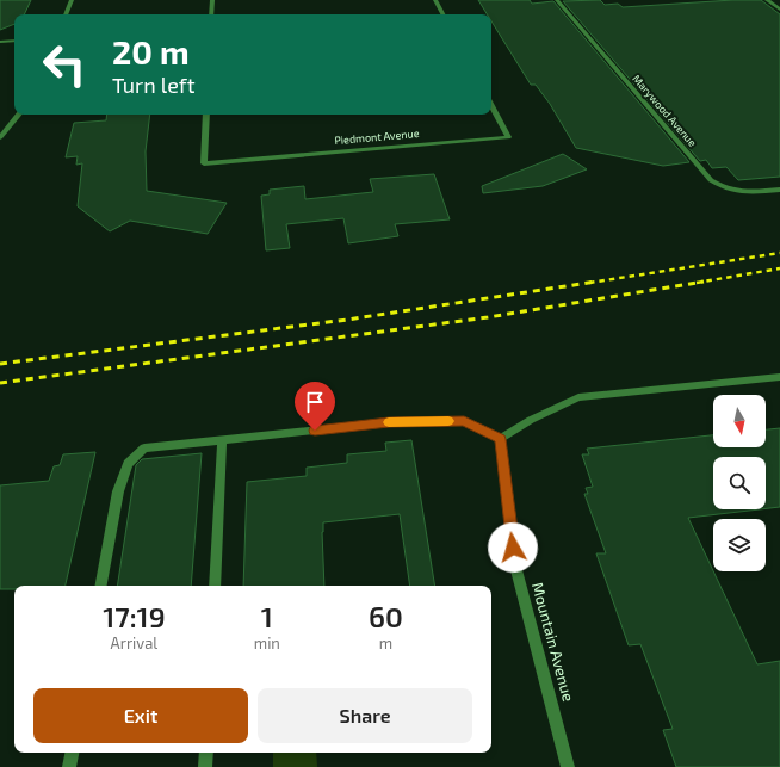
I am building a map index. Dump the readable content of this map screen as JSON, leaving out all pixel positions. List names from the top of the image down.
{
  "streets": {
    "street": ["Marywood Avenue", "Piedmont Avenue", "Mountain Avenue"]
  },
  "north": "bottom",
  "page": {
    "turn": ["20 m", "Turn left"],
    "eta": [
      "17:19",
      "Arrival",
      "1",
      "min",
      "60",
      "m"
    ],
    "buttons": ["Exit", "Share"]
  }
}
